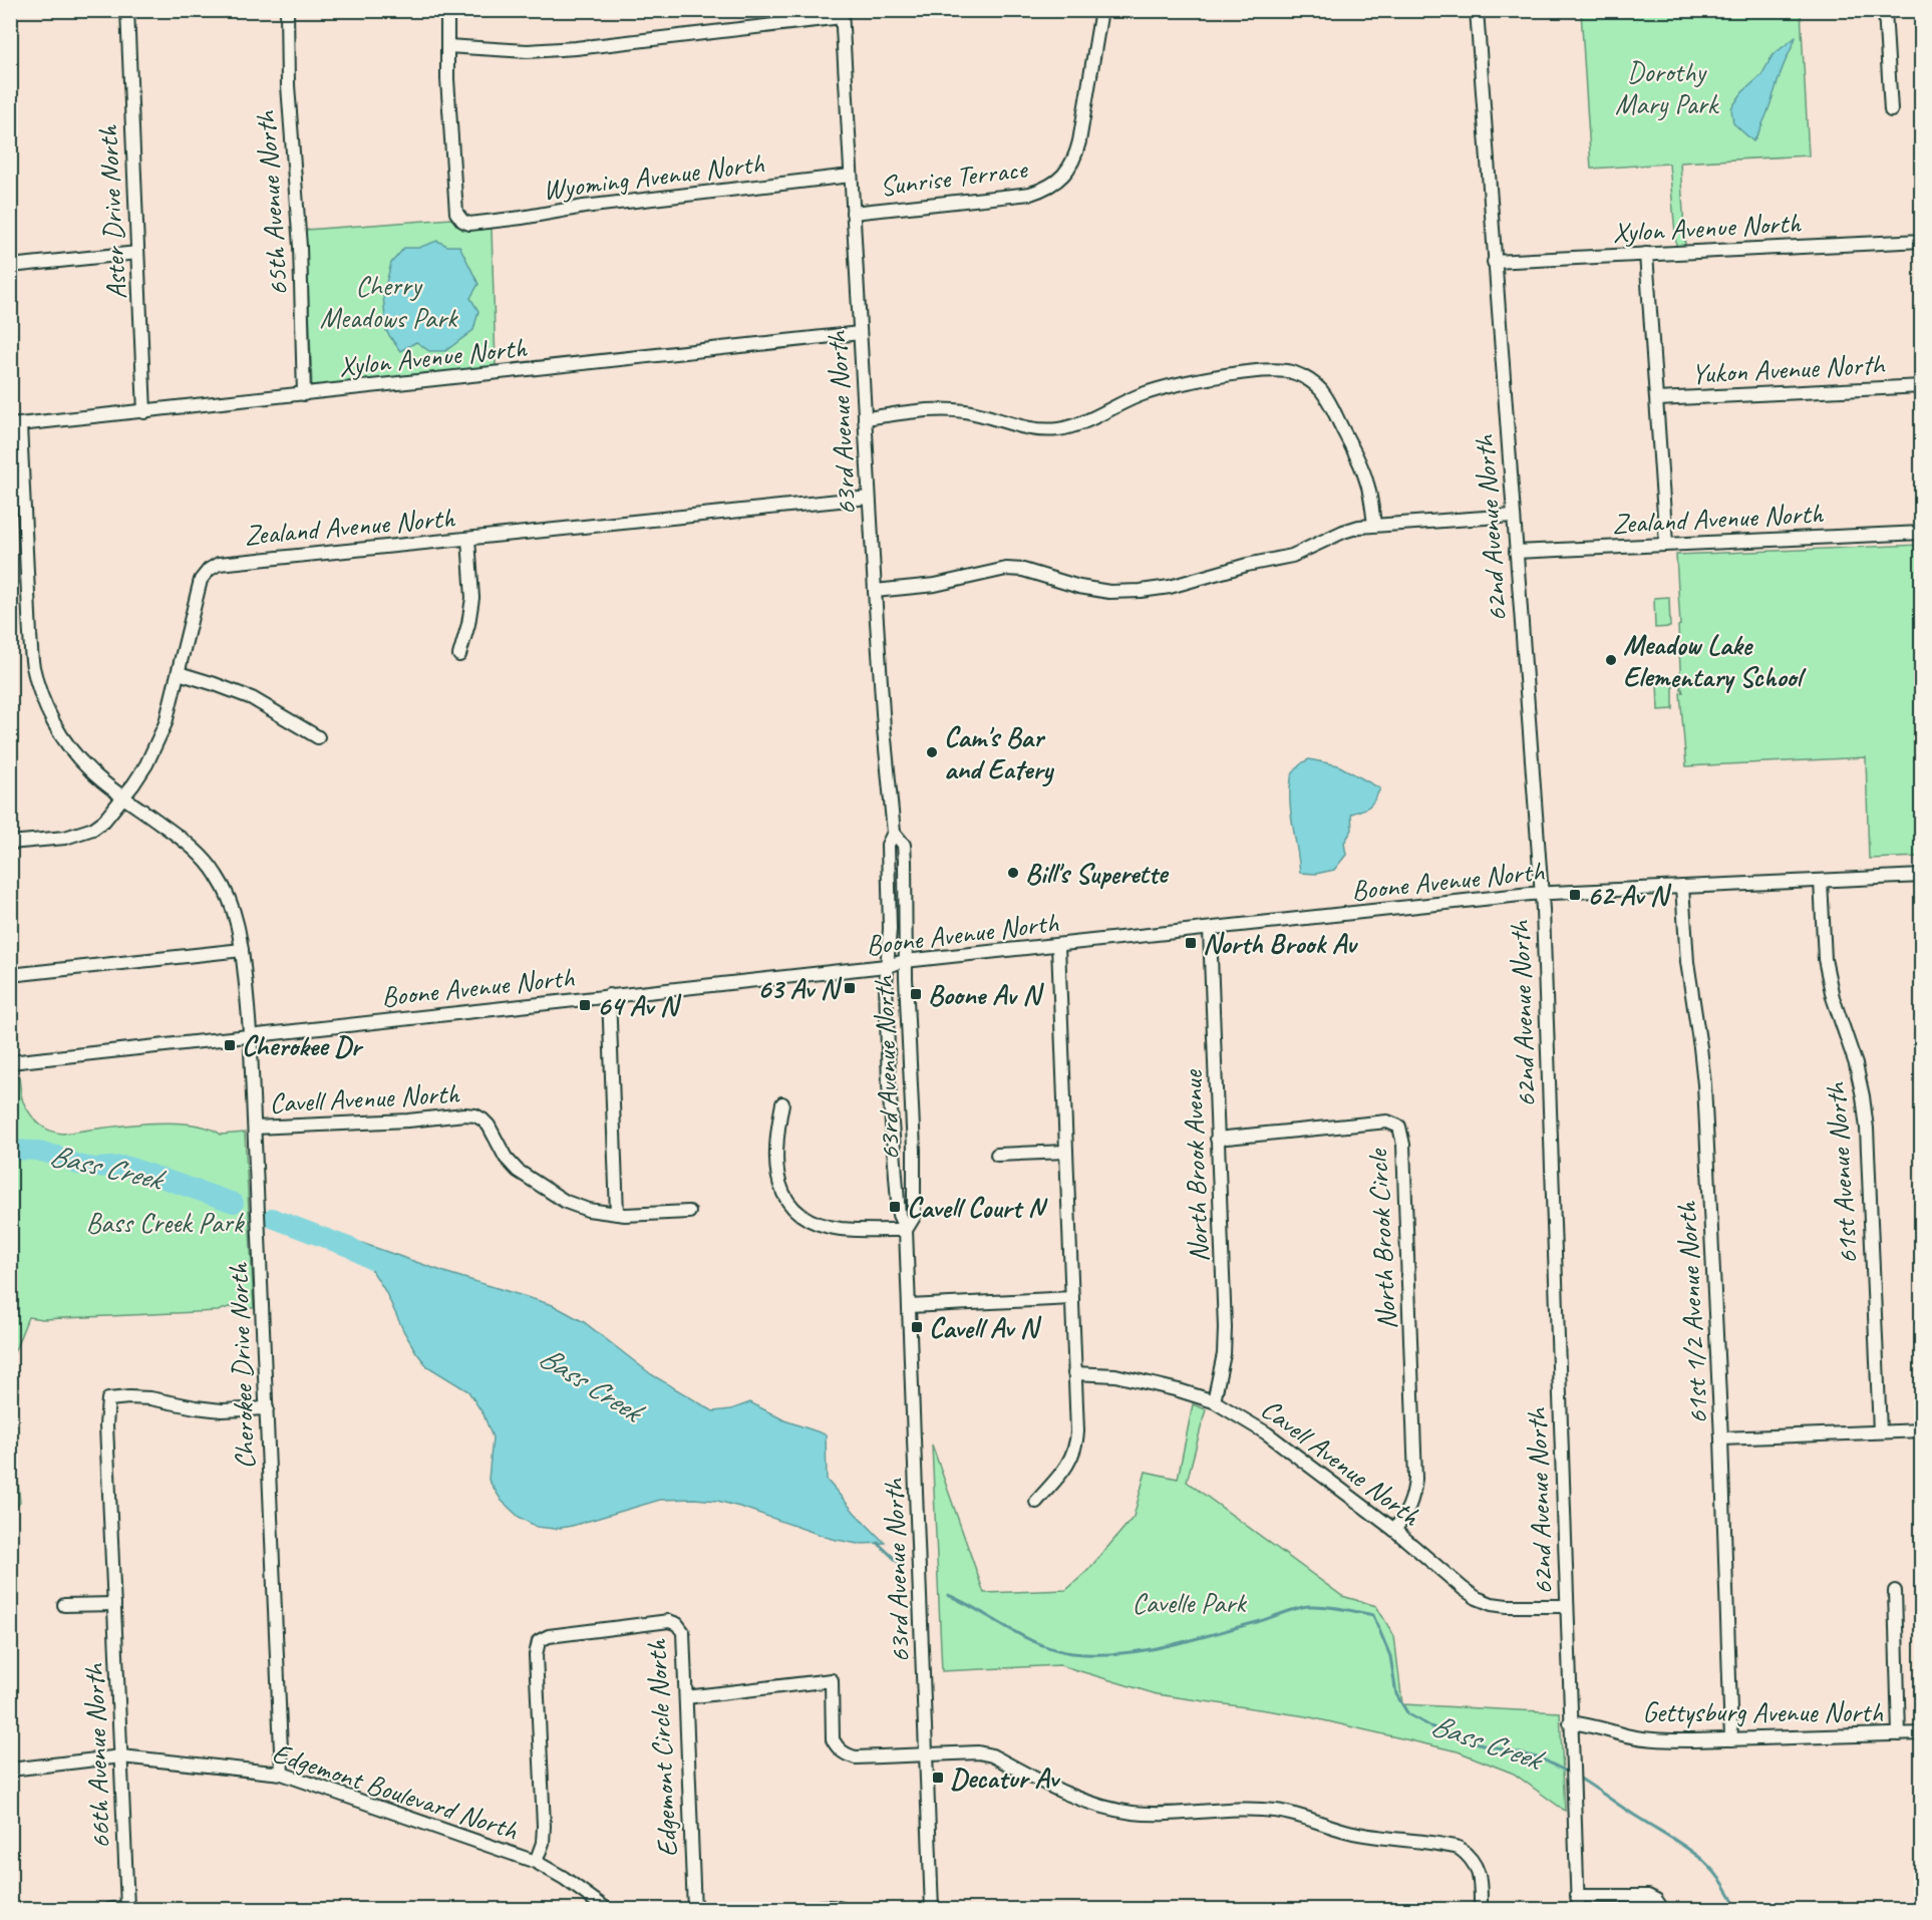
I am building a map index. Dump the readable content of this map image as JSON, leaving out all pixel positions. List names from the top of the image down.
{
  "streets": {
    "street": [
      "Wyoming Avenue North",
      "Sunrise Terrace",
      "65th Avenue North",
      "Aster Drive North",
      "Xylon Avenue North",
      "Yukon Avenue North",
      "63rd Avenue North",
      "Zealand Avenue North",
      "62nd Avenue North",
      "Boone Avenue North",
      "Cavell Avenue North",
      "North Brook Avenue",
      "61st Avenue North",
      "North Brook Circle",
      "61st 1/2 Avenue North",
      "Cherokee Drive North",
      "Gettysburg Avenue North",
      "Edgemont Circle North",
      "66th Avenue North",
      "Edgemont Boulevard North"
    ]
  },
  "crossings": [
    ["Wyoming Avenue North", "63rd Avenue North"],
    ["Sunrise Terrace", "63rd Avenue North"],
    ["65th Avenue North", "Xylon Avenue North"],
    ["Aster Drive North", "Xylon Avenue North"],
    ["Xylon Avenue North", "63rd Avenue North"],
    ["Xylon Avenue North", "62nd Avenue North"],
    ["Xylon Avenue North", "Cherokee Drive North"],
    ["63rd Avenue North", "Zealand Avenue North"],
    ["63rd Avenue North", "Boone Avenue North"],
    ["Zealand Avenue North", "62nd Avenue North"],
    ["Zealand Avenue North", "Cherokee Drive North"],
    ["62nd Avenue North", "Boone Avenue North"],
    ["62nd Avenue North", "Cavell Avenue North"],
    ["62nd Avenue North", "Gettysburg Avenue North"],
    ["Boone Avenue North", "North Brook Avenue"],
    ["Boone Avenue North", "61st Avenue North"],
    ["Boone Avenue North", "61st 1/2 Avenue North"],
    ["Boone Avenue North", "Cherokee Drive North"],
    ["Cavell Avenue North", "North Brook Avenue"],
    ["Cavell Avenue North", "North Brook Circle"],
    ["Cavell Avenue North", "Cherokee Drive North"],
    ["North Brook Avenue", "North Brook Circle"],
    ["61st 1/2 Avenue North", "Gettysburg Avenue North"],
    ["Cherokee Drive North", "66th Avenue North"],
    ["Cherokee Drive North", "Edgemont Boulevard North"],
    ["Edgemont Circle North", "Edgemont Boulevard North"],
    ["66th Avenue North", "Edgemont Boulevard North"]
  ],
  "water": ["Bass Creek"],
  "parks": [
    "Dorothy Mary Park",
    "Cherry Meadows Park",
    "Bass Creek Park",
    "Cavelle Park"
  ],
  "places": {
    "other": ["Meadow Lake Elementary School", "Cam's Bar and Eatery", "Bill's Superette"],
    "transit": [
      "62 Av N",
      "North Brook Av",
      "63 Av N",
      "Boone Av N",
      "64 Av N",
      "Cherokee Dr",
      "Cavell Court N",
      "Cavell Av N",
      "Decatur Av"
    ]
  }
}
